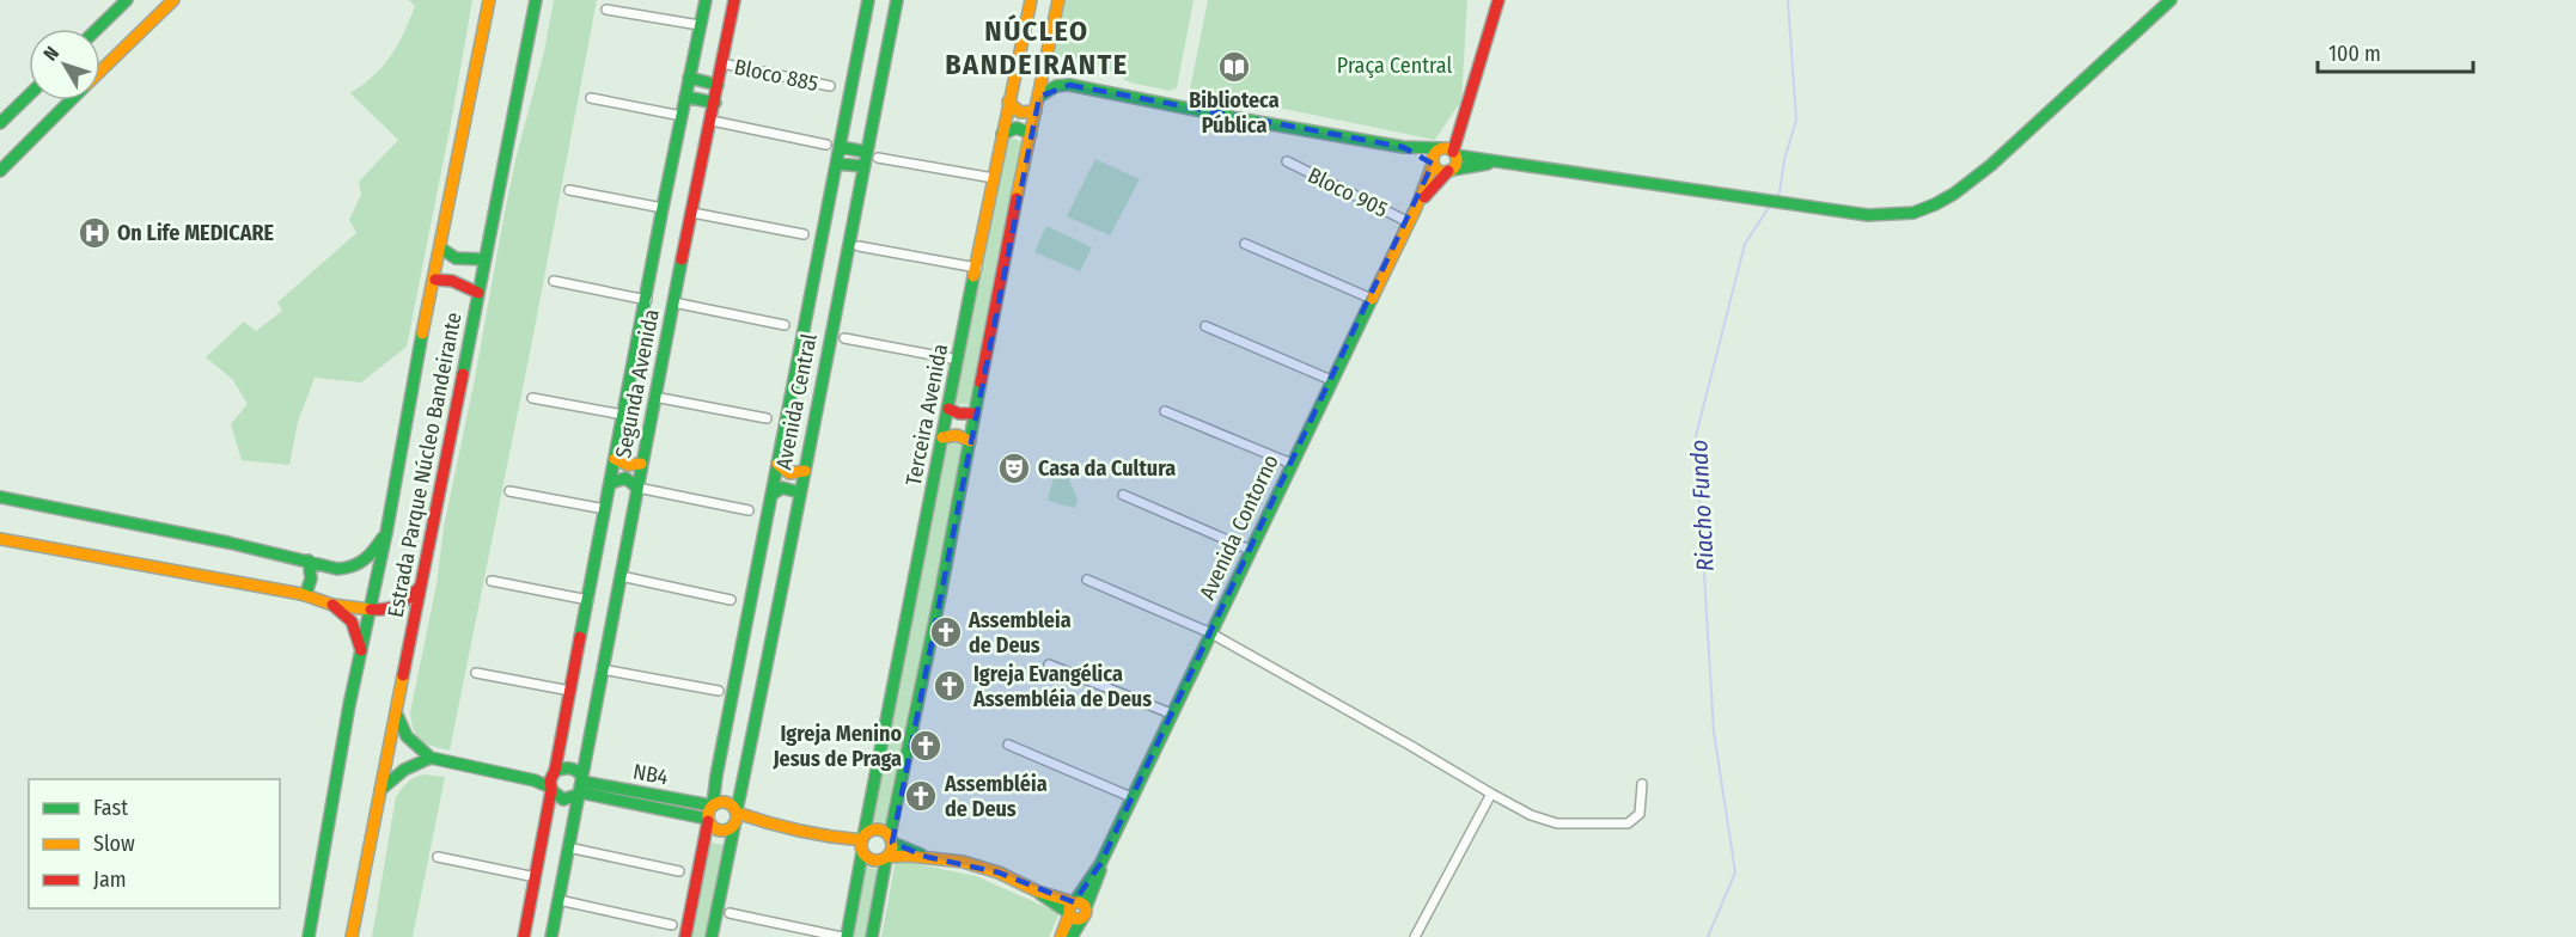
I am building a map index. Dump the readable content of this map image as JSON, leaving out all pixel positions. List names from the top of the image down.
{
  "streets": {
    "main road": [
      "Segunda Avenida",
      "Avenida Central",
      "Terceira Avenida",
      "Estrada Parque Núcleo Bandeirante",
      "Avenida Contorno",
      "NB4"
    ],
    "street": ["Bloco 885", "Bloco 905"]
  },
  "crossings": [
    ["Bloco 885", "Segunda Avenida"],
    ["Bloco 905", "Avenida Contorno"],
    ["Segunda Avenida", "NB4"],
    ["Avenida Central", "NB4"]
  ],
  "districts": ["NÚCLEO BANDEIRANTE"],
  "water": ["Riacho Fundo"],
  "parks": ["Praça Central"],
  "places": {
    "library": ["Biblioteca Pública"],
    "hospital": ["On Life MEDICARE"],
    "theatre": ["Casa da Cultura"],
    "church": [
      "Assembleia de Deus",
      "Igreja Evangélica Assembléia de Deus",
      "Igreja Menino Jesus de Praga",
      "Assembléia de Deus"
    ]
  },
  "legend": ["Fast", "Slow", "Jam"],
  "scale_bar": "100 m",
  "north": "top left"
}
